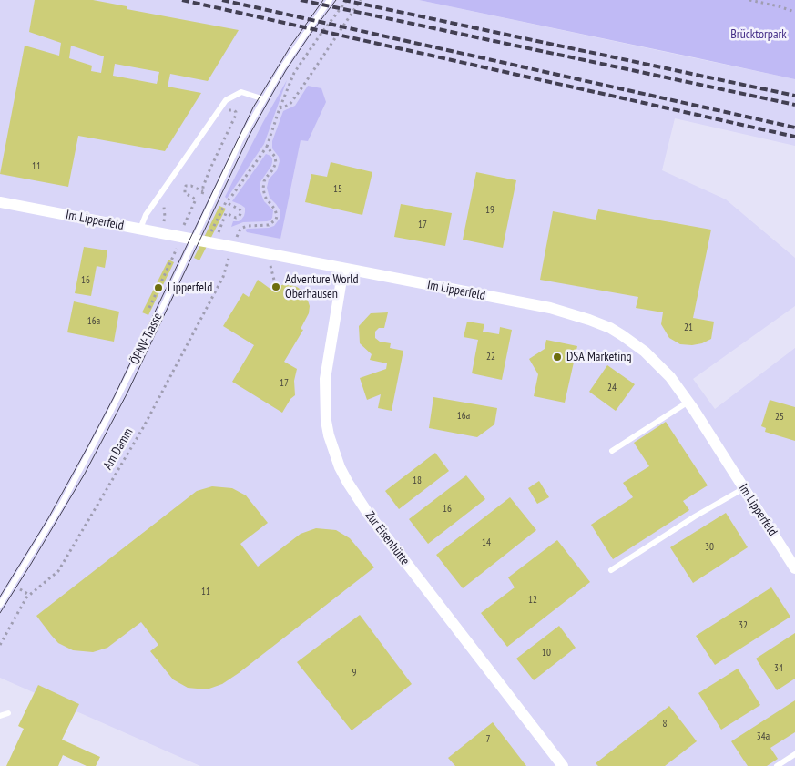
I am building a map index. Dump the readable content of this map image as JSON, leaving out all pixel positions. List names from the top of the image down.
{
  "streets": {
    "street": ["Im Lipperfeld", "Zur Eisenhütte"],
    "lane": ["ÖPNV-Trasse"],
    "path": ["Am Damm"]
  },
  "crossings": [
    ["Im Lipperfeld", "Am Damm"],
    ["Im Lipperfeld", "Zur Eisenhütte"]
  ],
  "parks": ["Brücktorpark"],
  "places": ["Adventure World Oberhausen", "Lipperfeld", "DSA Marketing"],
  "house_numbers": [
    "11",
    "15",
    "19",
    "17",
    "16",
    "16a",
    "21",
    "22",
    "17",
    "24",
    "16a",
    "25",
    "18",
    "16",
    "14",
    "30",
    "11",
    "12",
    "32",
    "10",
    "34",
    "9",
    "8",
    "34a",
    "7"
  ]
}
